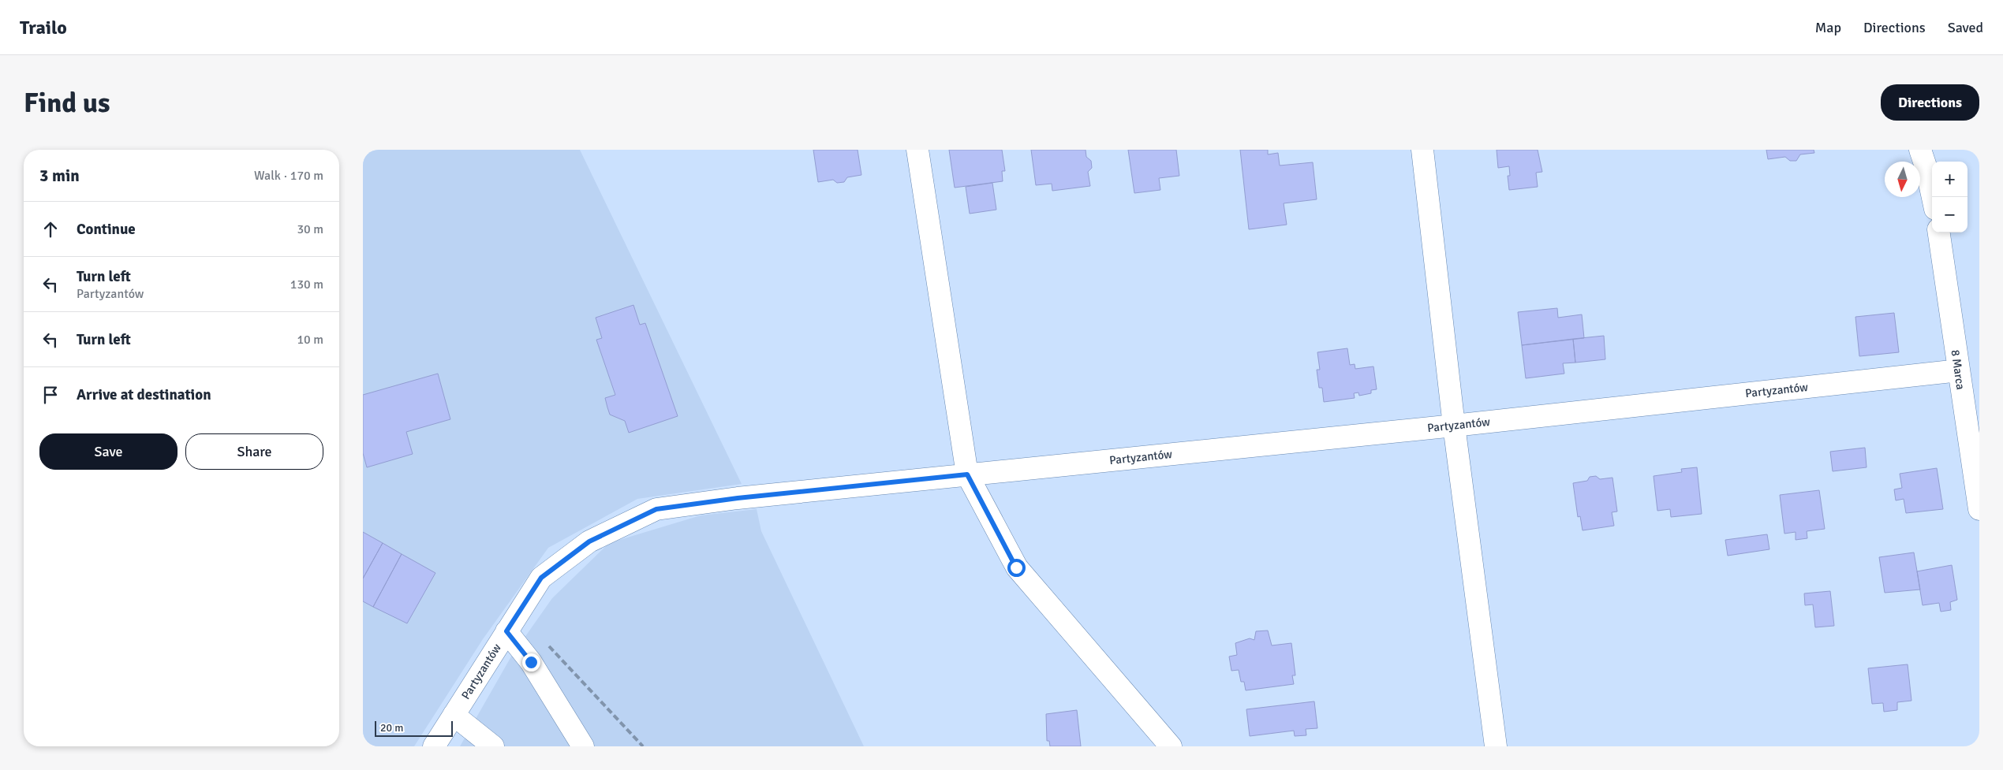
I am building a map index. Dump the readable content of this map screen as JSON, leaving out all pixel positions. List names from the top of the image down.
{
  "streets": {
    "street": ["8 Marca", "Partyzantów"]
  },
  "crossings": [
    ["8 Marca", "Partyzantów"]
  ],
  "scale_bar": "20 m",
  "north": "bottom",
  "page": {
    "header": "Trailo",
    "nav": ["Map", "Directions", "Saved"],
    "buttons": [
      "Directions",
      ["Save", "Share"]
    ],
    "title": "Find us",
    "heading": ["3 min", "Walk · 170 m"],
    "map_buttons": ["+", "−"],
    "list": [
      ["Continue", "30 m"],
      ["Turn left", "Partyzantów", "130 m"],
      ["Turn left", "10 m"],
      "Arrive at destination"
    ],
    "scale": "20 m"
  }
}
